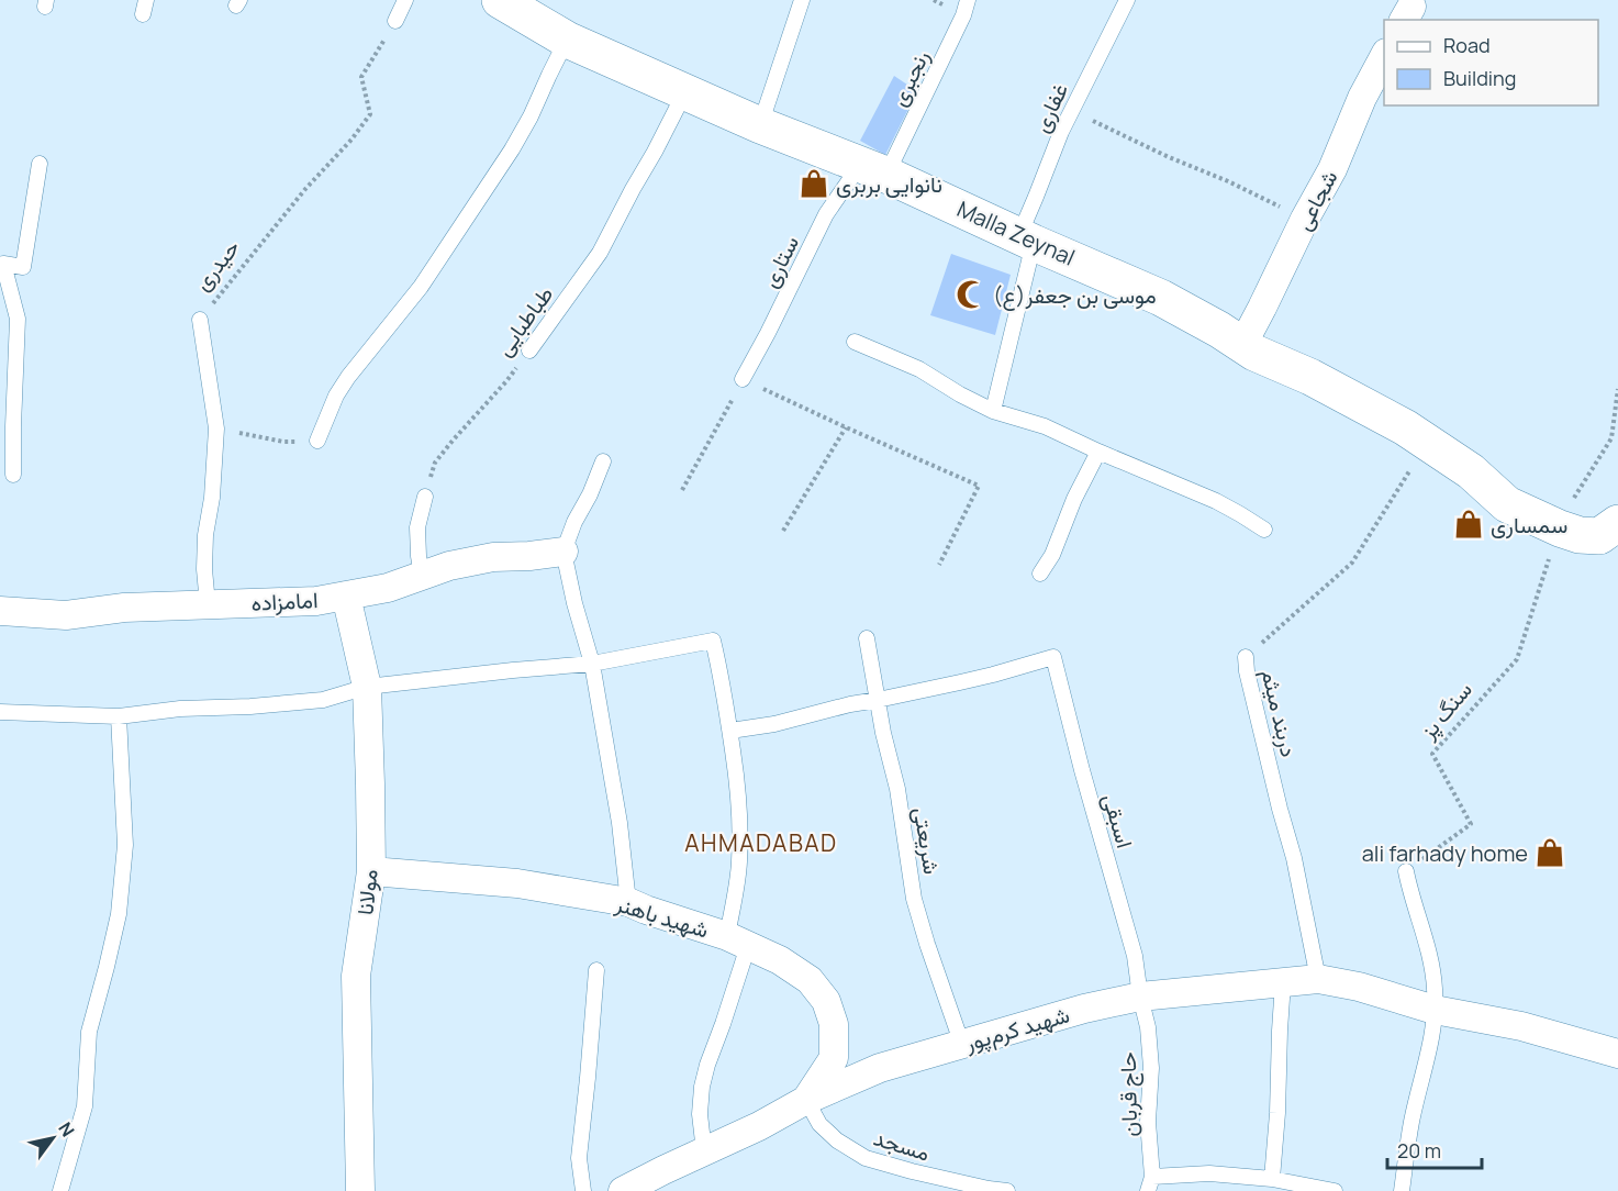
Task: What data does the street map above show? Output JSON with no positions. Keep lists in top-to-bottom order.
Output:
{
  "streets": {
    "main road": ["Malla Zeynal"],
    "street": [
      "شجاعی",
      "امامزاده",
      "مولانا",
      "شهید باهنر",
      "شهید کرم‌پور"
    ],
    "lane": [
      "رنجبری",
      "غفاری",
      "ستاری",
      "حیدری",
      "طباطبایی",
      "دربند میثم",
      "اسبقی",
      "شریعتی",
      "حاج قربان",
      "مسجد"
    ],
    "path": ["سنگ پز"]
  },
  "crossings": [
    ["رنجبری", "Malla Zeynal"],
    ["رنجبری", "ستاری"],
    ["غفاری", "Malla Zeynal"],
    ["شجاعی", "Malla Zeynal"],
    ["Malla Zeynal", "ستاری"],
    ["Malla Zeynal", "طباطبایی"],
    ["Malla Zeynal", "سنگ پز"],
    ["Malla Zeynal", "دربند میثم"],
    ["حیدری", "امامزاده"],
    ["امامزاده", "مولانا"],
    ["دربند میثم", "شهید کرم‌پور"],
    ["اسبقی", "شریعتی"],
    ["اسبقی", "شهید کرم‌پور"],
    ["اسبقی", "حاج قربان"],
    ["شریعتی", "شهید کرم‌پور"],
    ["مولانا", "شهید باهنر"],
    ["شهید باهنر", "شهید کرم‌پور"],
    ["شهید باهنر", "مسجد"],
    ["شهید کرم‌پور", "حاج قربان"],
    ["شهید کرم‌پور", "مسجد"]
  ],
  "districts": ["AHMADABAD"],
  "places": {
    "shop": ["نانوایی بربری", "سمساری", "ali farhady home"],
    "mosque": ["موسی بن جعفر(ع)"]
  },
  "legend": ["Road", "Building"],
  "scale_bar": "20 m",
  "north": "top right"
}
